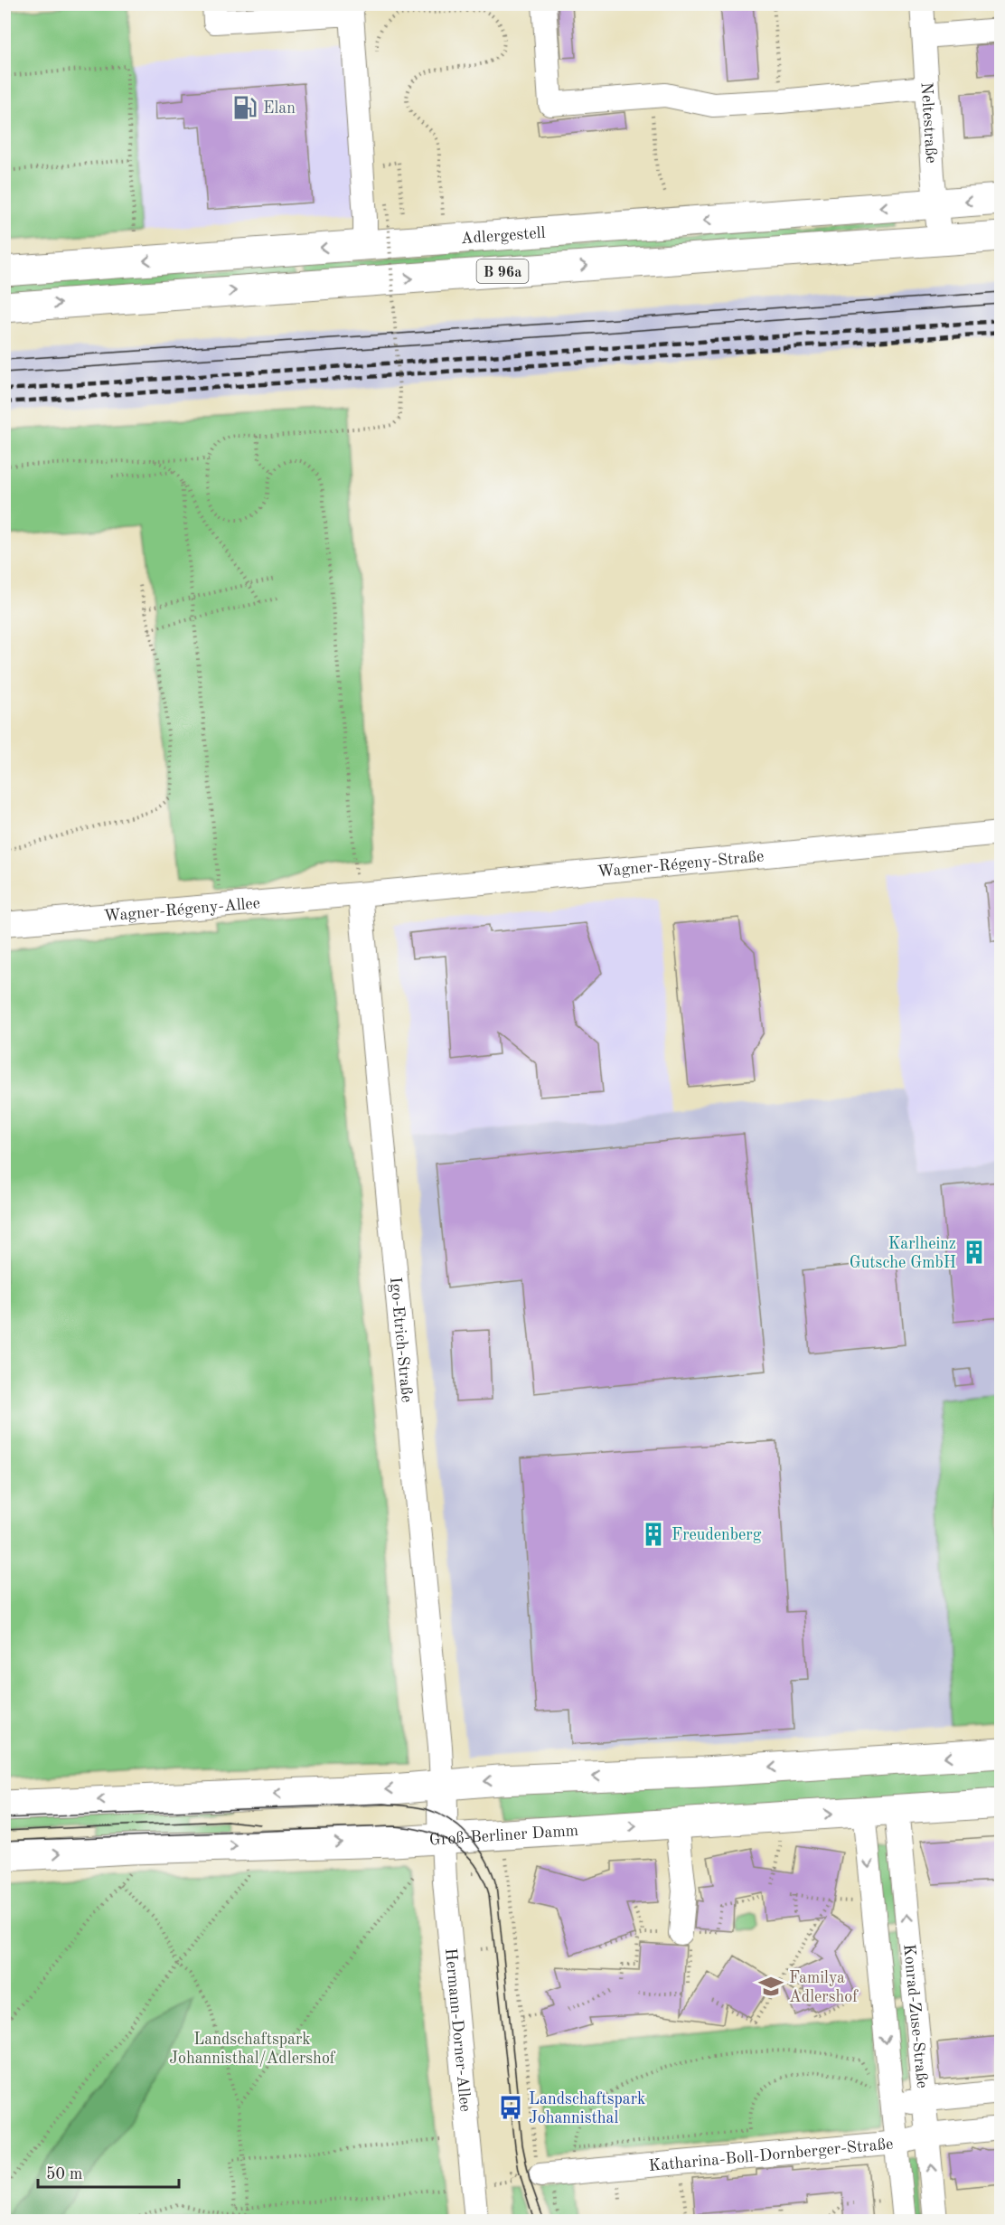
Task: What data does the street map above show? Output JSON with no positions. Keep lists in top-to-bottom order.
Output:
{
  "streets": {
    "main road": ["Adlergestell", "B 96a", "Groß-Berliner Damm"],
    "street": [
      "Neltestraße",
      "Wagner-Régeny-Straße",
      "Wagner-Régeny-Allee",
      "Igo-Etrich-Straße",
      "Konrad-Zuse-Straße",
      "Hermann-Dorner-Allee",
      "Katharina-Boll-Dornberger-Straße"
    ]
  },
  "crossings": [
    ["Neltestraße", "Adlergestell"],
    ["Neltestraße", "B 96a"],
    ["Wagner-Régeny-Straße", "Wagner-Régeny-Allee"],
    ["Wagner-Régeny-Straße", "Igo-Etrich-Straße"],
    ["Wagner-Régeny-Allee", "Igo-Etrich-Straße"],
    ["Groß-Berliner Damm", "Konrad-Zuse-Straße"],
    ["Groß-Berliner Damm", "Hermann-Dorner-Allee"],
    ["Konrad-Zuse-Straße", "Katharina-Boll-Dornberger-Straße"]
  ],
  "parks": ["Landschaftspark Johannisthal/Adlershof"],
  "places": {
    "fuel station": ["Elan"],
    "building": ["Karlheinz Gutsche GmbH", "Freudenberg"],
    "school or university": ["Familya Adlershof"],
    "bus stop": ["Landschaftspark Johannisthal"]
  },
  "scale_bar": "50 m"
}
